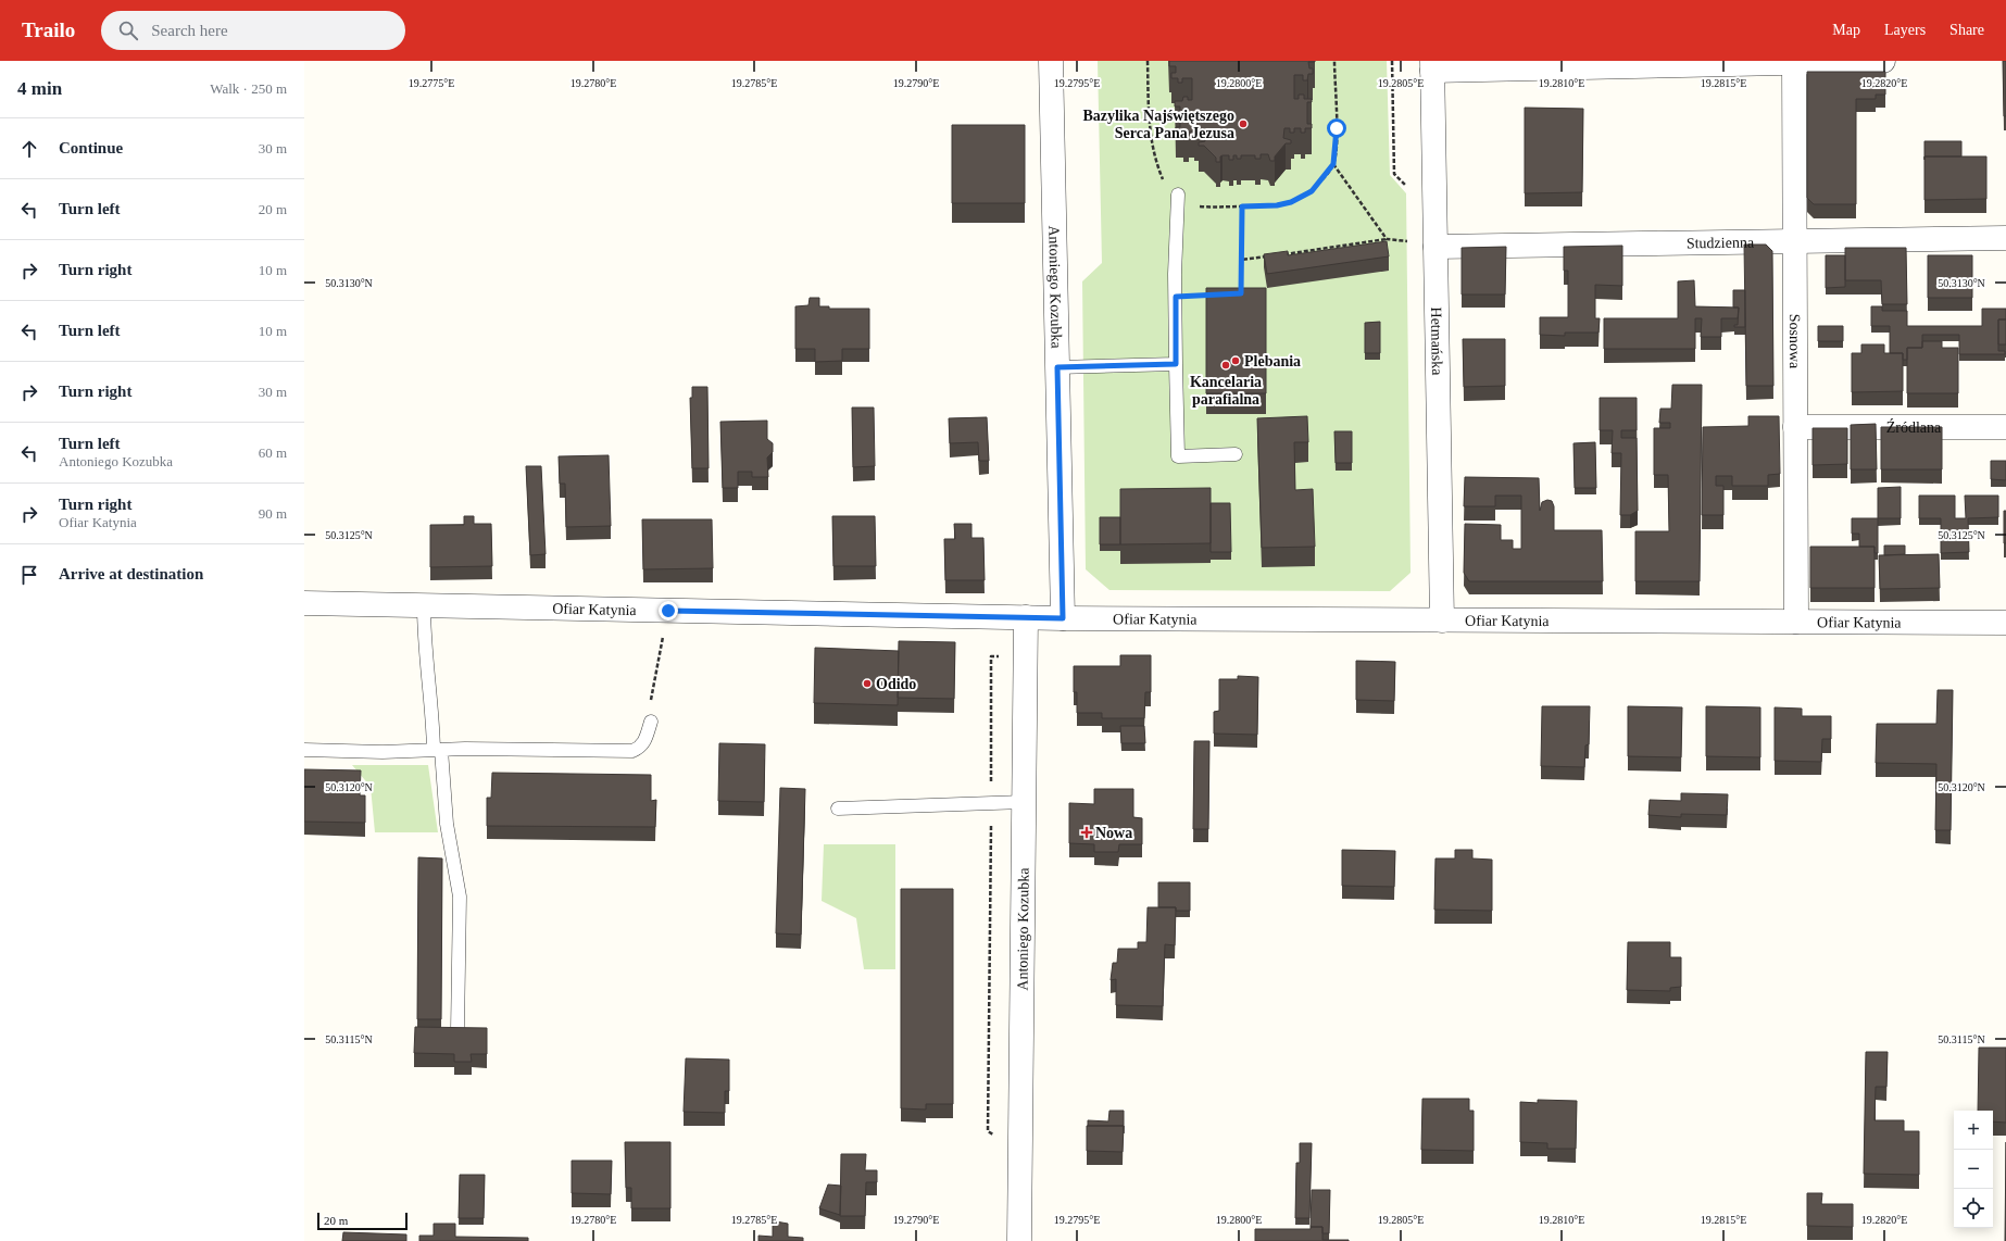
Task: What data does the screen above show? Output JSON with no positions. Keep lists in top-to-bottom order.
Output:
{
  "streets": {
    "street": [
      "Studzienna",
      "Antoniego Kozubka",
      "Hetmańska",
      "Sosnowa",
      "Źródlana",
      "Ofiar Katynia"
    ]
  },
  "crossings": [
    ["Studzienna", "Hetmańska"],
    ["Studzienna", "Sosnowa"],
    ["Antoniego Kozubka", "Ofiar Katynia"],
    ["Hetmańska", "Ofiar Katynia"],
    ["Sosnowa", "Źródlana"],
    ["Sosnowa", "Ofiar Katynia"]
  ],
  "places": {
    "other": [
      "Bazylika Najświętszego Serca Pana Jezusa",
      "Plebania",
      "Kancelaria parafialna",
      "Odido"
    ],
    "health": ["Nowa"]
  },
  "scale_bar": "20 m",
  "page": {
    "header": "Trailo",
    "search": "Search here",
    "nav": ["Map", "Layers", "Share"],
    "heading": ["4 min", "Walk · 250 m"],
    "list": [
      ["Continue", "30 m"],
      ["Turn left", "20 m"],
      ["Turn right", "10 m"],
      ["Turn left", "10 m"],
      ["Turn right", "30 m"],
      ["Turn left", "Antoniego Kozubka", "60 m"],
      ["Turn right", "Ofiar Katynia", "90 m"],
      "Arrive at destination"
    ],
    "map_buttons": ["+", "−"],
    "scale": "20 m"
  },
  "coordinates": [
    "19.2775°E",
    "19.2780°E",
    "19.2785°E",
    "19.2790°E",
    "19.2795°E",
    "19.2800°E",
    "19.2805°E",
    "19.2810°E",
    "19.2815°E",
    "19.2820°E",
    "50.3130°N",
    "50.3125°N",
    "50.3120°N",
    "50.3115°N"
  ]
}
